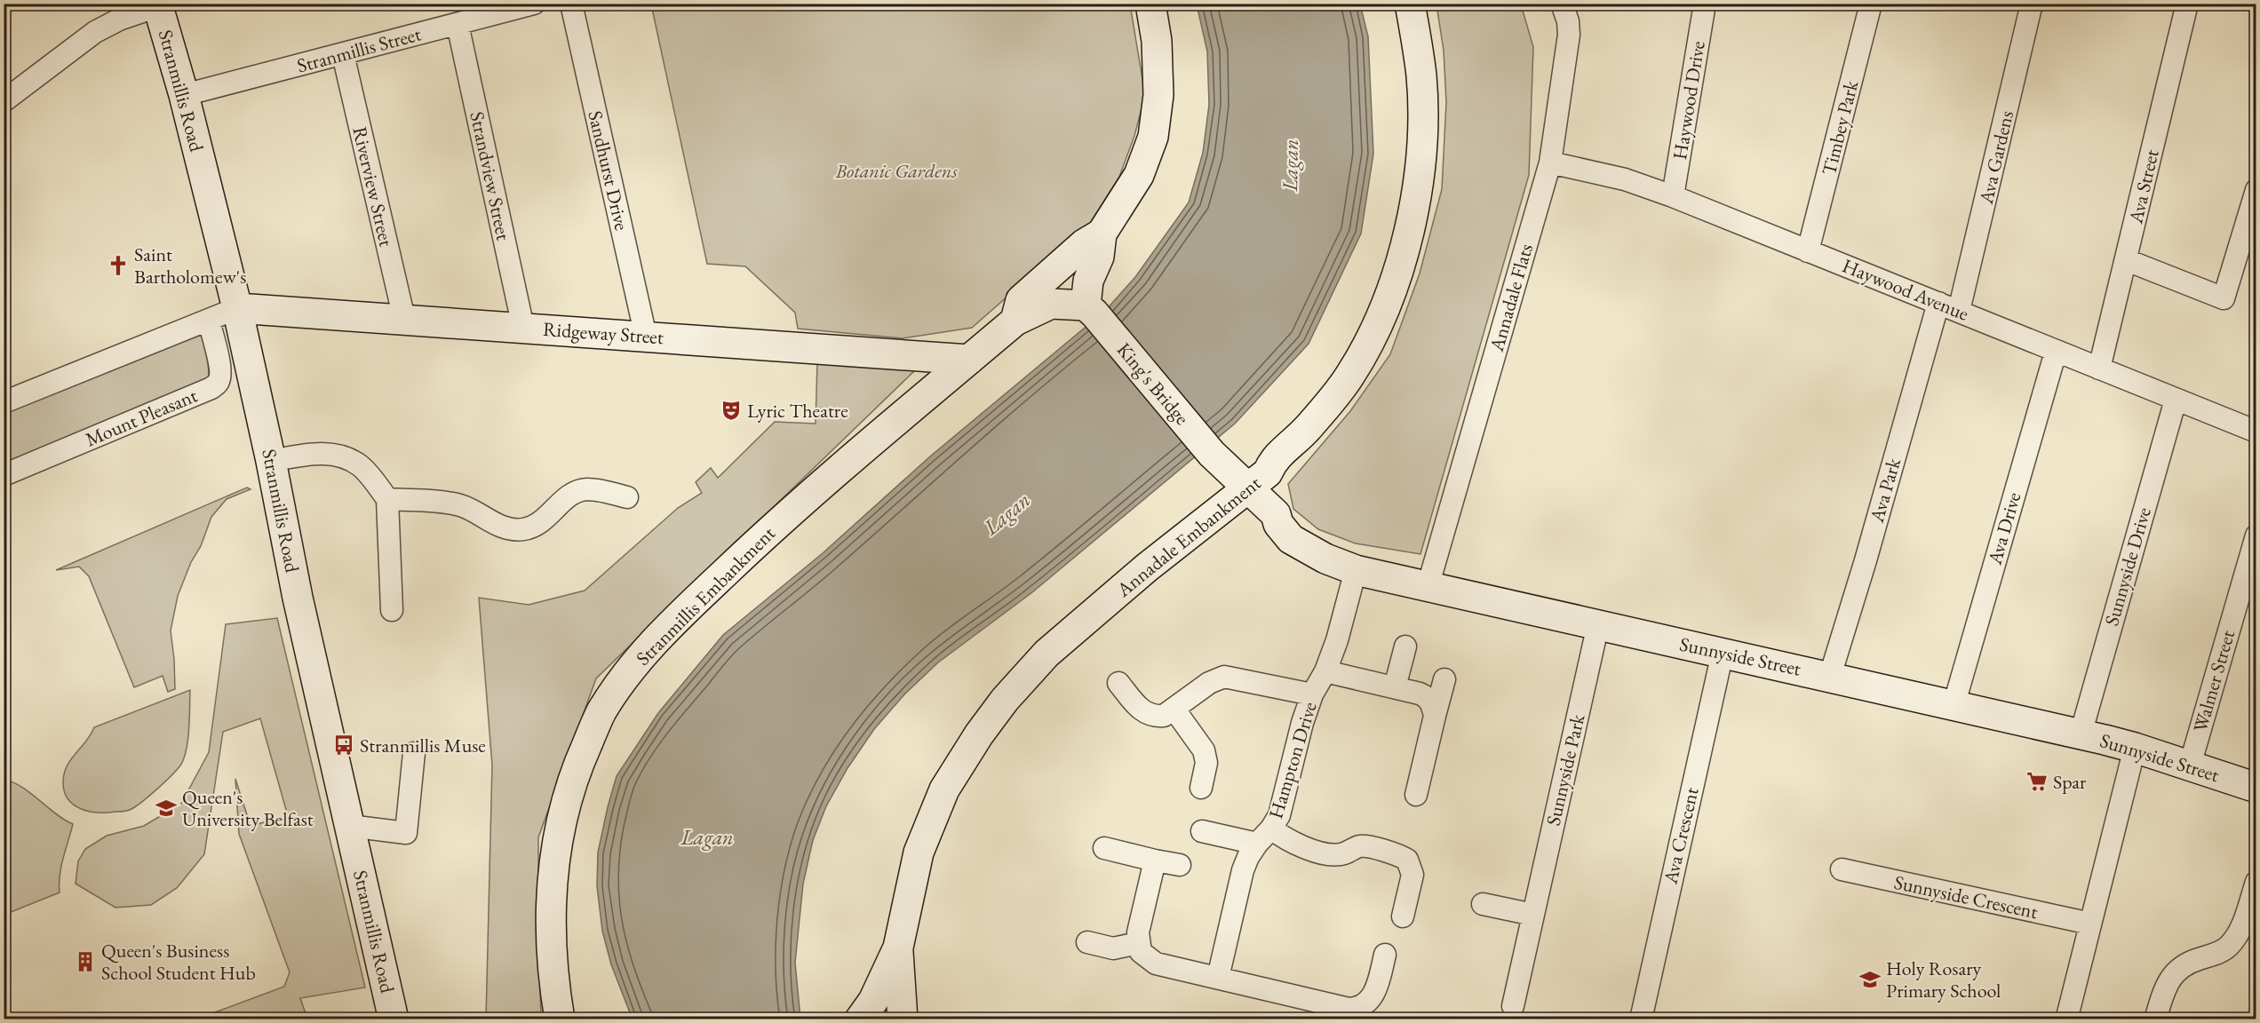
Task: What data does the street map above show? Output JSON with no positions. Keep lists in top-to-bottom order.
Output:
{
  "streets": {
    "street": [
      "Stranmillis Street",
      "Stranmillis Road",
      "Haywood Drive",
      "Timbey Park",
      "Ava Gardens",
      "Sandhurst Drive",
      "Strandview Street",
      "Riverview Street",
      "Ava Street",
      "Haywood Avenue",
      "Annadale Flats",
      "Ridgeway Street",
      "King's Bridge",
      "Mount Pleasant",
      "Ava Park",
      "Ava Drive",
      "Annadale Embankment",
      "Sunnyside Drive",
      "Stranmillis Embankment",
      "Sunnyside Street",
      "Walmer Street",
      "Hampton Drive",
      "Sunnyside Park",
      "Ava Crescent",
      "Sunnyside Crescent"
    ]
  },
  "crossings": [
    ["Stranmillis Street", "Stranmillis Road"],
    ["Stranmillis Street", "Strandview Street"],
    ["Stranmillis Street", "Riverview Street"],
    ["Stranmillis Road", "Ridgeway Street"],
    ["Haywood Drive", "Haywood Avenue"],
    ["Timbey Park", "Haywood Avenue"],
    ["Ava Gardens", "Haywood Avenue"],
    ["Sandhurst Drive", "Ridgeway Street"],
    ["Strandview Street", "Ridgeway Street"],
    ["Riverview Street", "Ridgeway Street"],
    ["Ava Street", "Haywood Avenue"],
    ["Haywood Avenue", "Annadale Flats"],
    ["Haywood Avenue", "Ava Park"],
    ["Haywood Avenue", "Ava Drive"],
    ["Haywood Avenue", "Sunnyside Drive"],
    ["Annadale Flats", "Sunnyside Street"],
    ["Ridgeway Street", "Stranmillis Embankment"],
    ["King's Bridge", "Annadale Embankment"],
    ["King's Bridge", "Stranmillis Embankment"],
    ["King's Bridge", "Sunnyside Street"],
    ["Ava Park", "Sunnyside Street"],
    ["Ava Drive", "Sunnyside Street"],
    ["Annadale Embankment", "Sunnyside Street"],
    ["Sunnyside Drive", "Sunnyside Street"],
    ["Sunnyside Street", "Walmer Street"],
    ["Sunnyside Street", "Hampton Drive"],
    ["Sunnyside Street", "Sunnyside Park"],
    ["Sunnyside Street", "Ava Crescent"]
  ],
  "water": ["Lagan"],
  "parks": ["Botanic Gardens"],
  "places": {
    "church": ["Saint Bartholomew's"],
    "theatre": ["Lyric Theatre"],
    "bus stop": ["Stranmillis Muse"],
    "supermarket": ["Spar"],
    "school or university": ["Queen's University Belfast", "Holy Rosary Primary School"],
    "building": ["Queen's Business School Student Hub"]
  }
}
